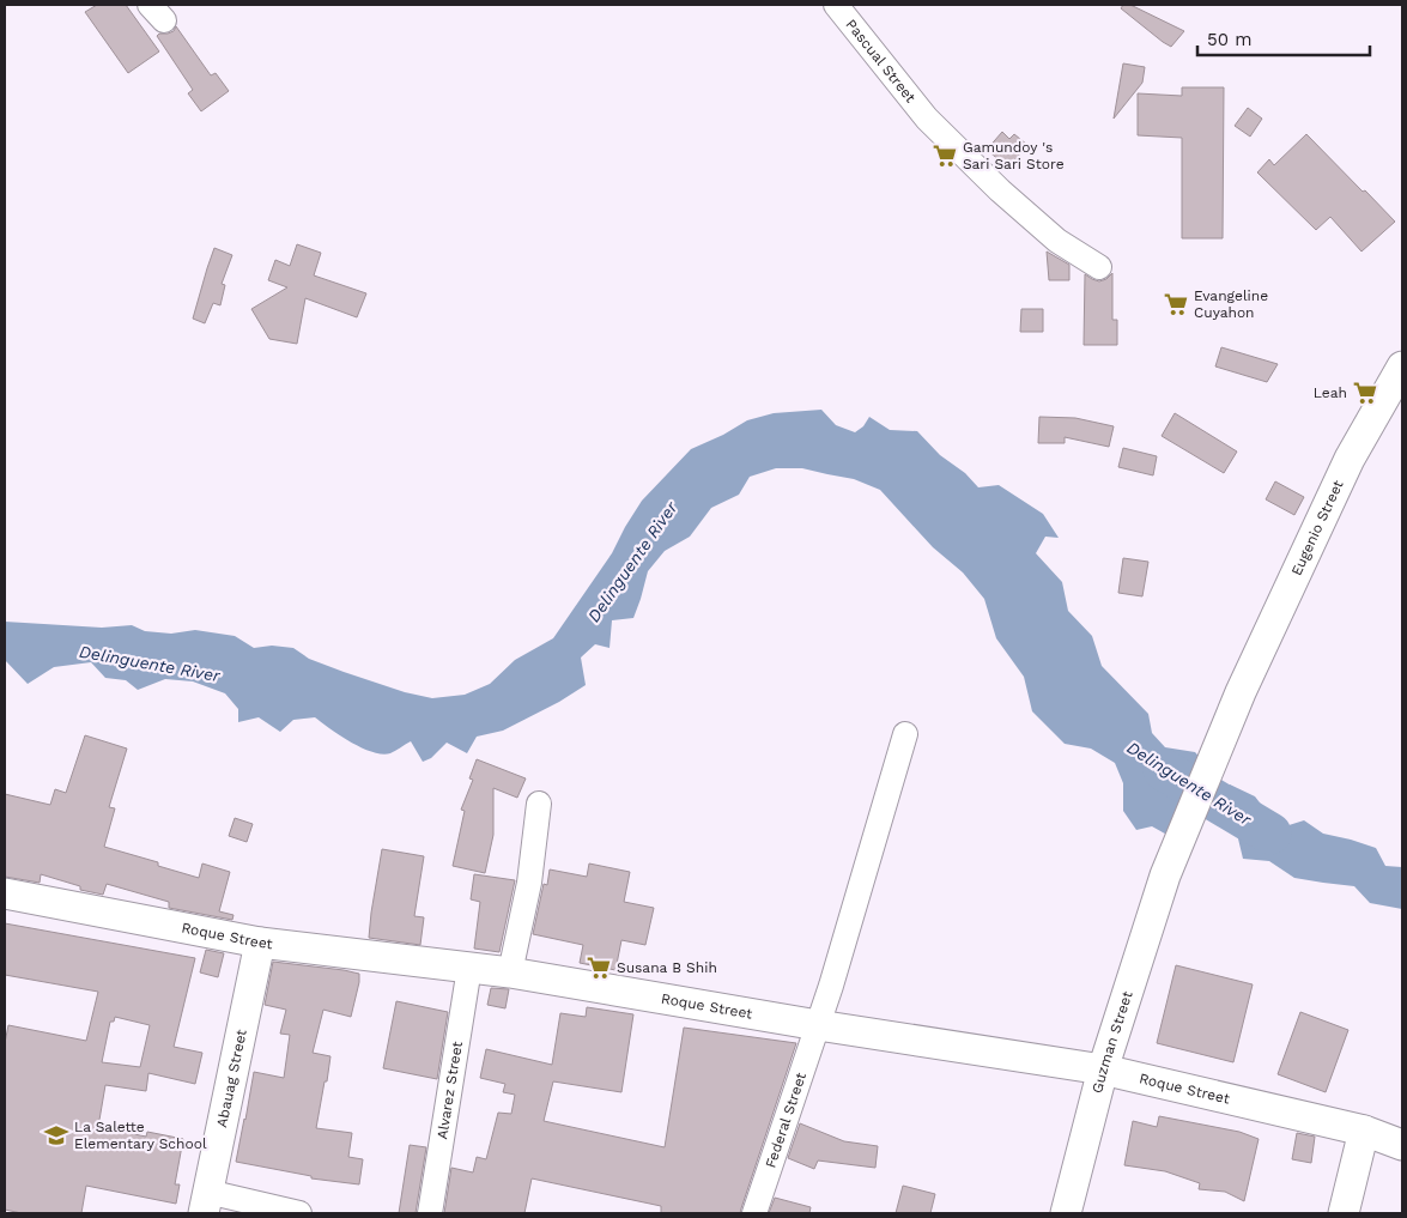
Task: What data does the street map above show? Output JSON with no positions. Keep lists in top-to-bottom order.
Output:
{
  "streets": {
    "street": [
      "Pascual Street",
      "Eugenio Street",
      "Roque Street",
      "Guzman Street",
      "Abauag Street",
      "Alvarez Street",
      "Federal Street"
    ]
  },
  "crossings": [
    ["Eugenio Street", "Guzman Street"],
    ["Roque Street", "Guzman Street"],
    ["Roque Street", "Abauag Street"],
    ["Roque Street", "Alvarez Street"],
    ["Roque Street", "Federal Street"]
  ],
  "water": ["Delinguente River"],
  "places": {
    "supermarket": [
      "Gamundoy 's Sari Sari Store",
      "Evangeline Cuyahon",
      "Leah",
      "Susana B Shih"
    ],
    "school or university": ["La Salette Elementary School"]
  },
  "scale_bar": "50 m"
}
